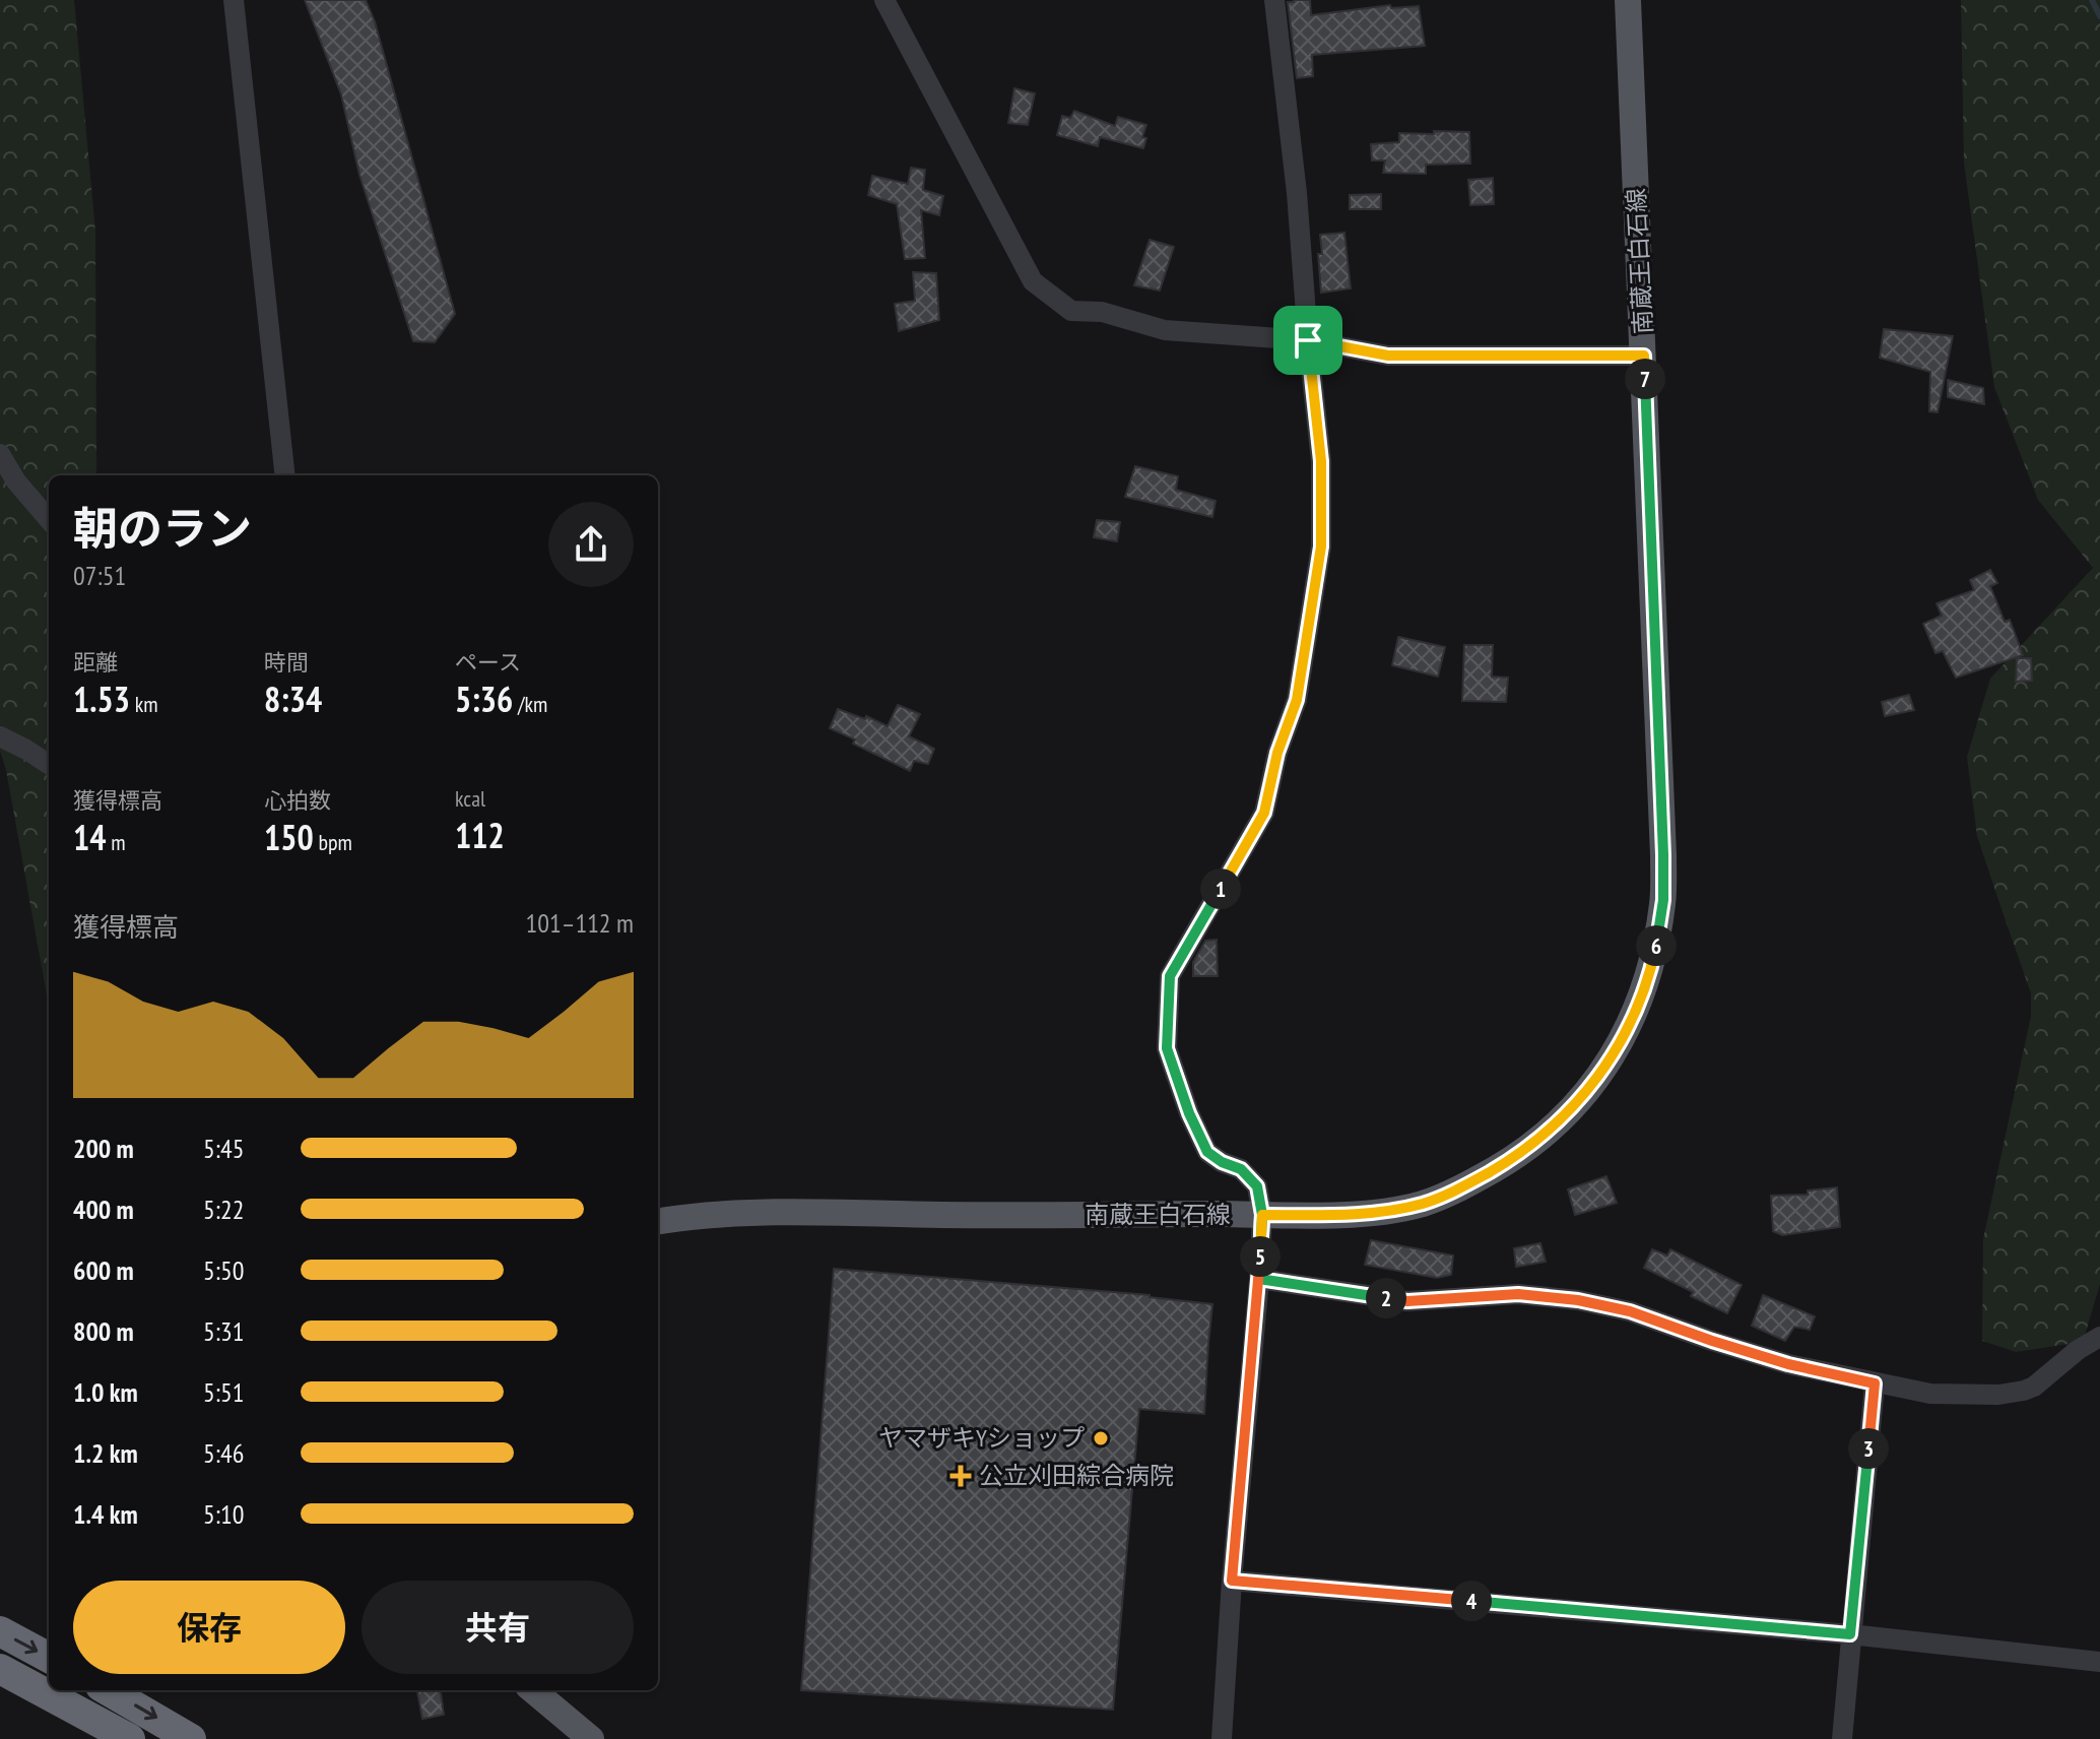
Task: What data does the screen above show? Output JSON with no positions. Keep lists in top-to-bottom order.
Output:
{
  "streets": {
    "main road": ["南蔵王白石線"]
  },
  "places": {
    "other": ["ヤマザキYショップ"],
    "health": ["公立刈田綜合病院"]
  },
  "page": {
    "pins": [
      "7",
      "1",
      "6",
      "5",
      "2",
      "3",
      "4"
    ],
    "heading": ["朝のラン", "07:51"],
    "stats": [
      ["距離", "1.53 km"],
      ["時間", "8:34"],
      ["ペース", "5:36 /km"],
      ["獲得標高", "14 m"],
      ["心拍数", "150 bpm"],
      ["kcal", "112"]
    ],
    "chart": ["獲得標高", "101–112 m"],
    "list": [
      {
        "name": "200 m",
        "note": "5:45"
      },
      {
        "name": "400 m",
        "note": "5:22"
      },
      {
        "name": "600 m",
        "note": "5:50"
      },
      {
        "name": "800 m",
        "note": "5:31"
      },
      {
        "name": "1.0 km",
        "note": "5:51"
      },
      {
        "name": "1.2 km",
        "note": "5:46"
      },
      {
        "name": "1.4 km",
        "note": "5:10"
      }
    ],
    "buttons": ["保存", "共有"]
  }
}
